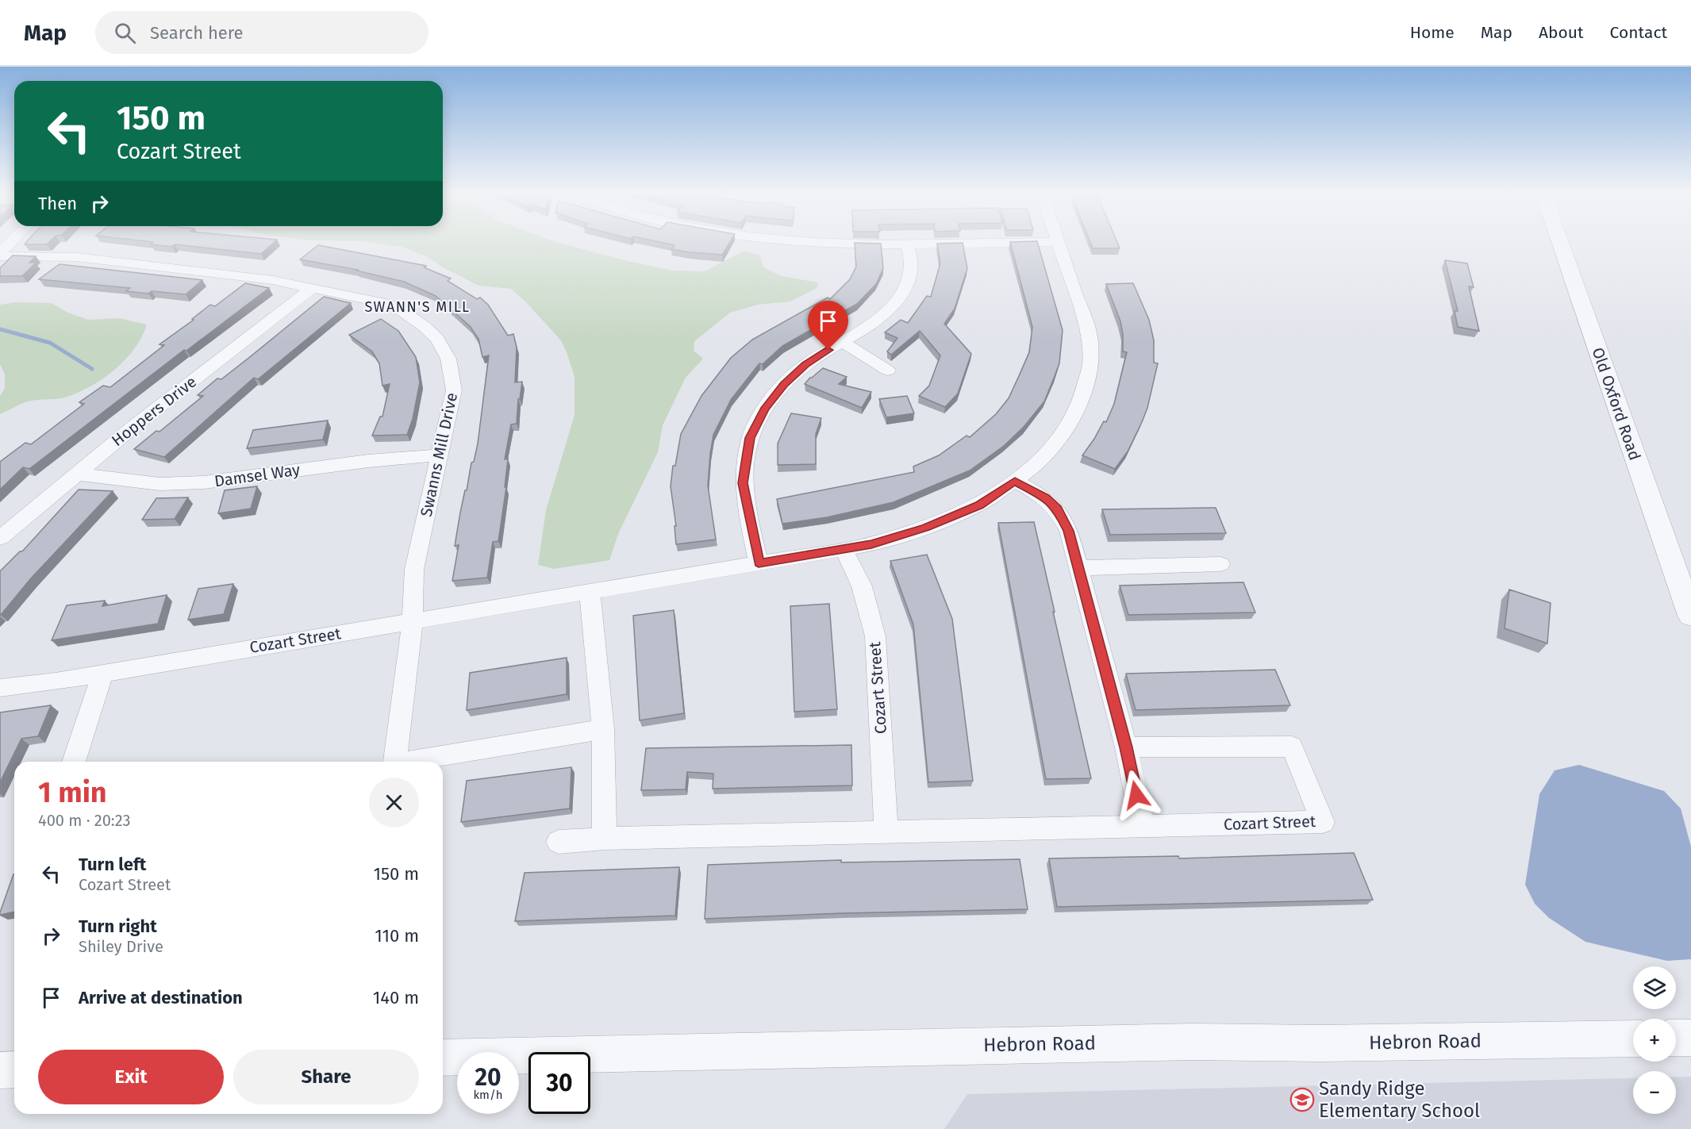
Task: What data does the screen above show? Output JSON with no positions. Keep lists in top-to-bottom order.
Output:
{
  "streets": {
    "street": [
      "Old Oxford Road",
      "Hoppers Drive",
      "Swanns Mill Drive",
      "Damsel Way",
      "Cozart Street",
      "Hebron Road"
    ]
  },
  "crossings": [
    ["Hoppers Drive", "Swanns Mill Drive"],
    ["Hoppers Drive", "Damsel Way"],
    ["Swanns Mill Drive", "Damsel Way"],
    ["Swanns Mill Drive", "Cozart Street"]
  ],
  "districts": ["SWANN'S MILL"],
  "places": {
    "school or university": ["Sandy Ridge Elementary School"]
  },
  "page": {
    "header": "Map",
    "search": "Search here",
    "nav": [
      "Home",
      "Map",
      "About",
      "Contact"
    ],
    "turn": ["150 m", "Cozart Street"],
    "then": "Then",
    "heading": ["1 min", "400 m · 20:23"],
    "list": [
      {
        "name": "Turn left",
        "note": "Cozart Street",
        "value": "150 m"
      },
      {
        "name": "Turn right",
        "note": "Shiley Drive",
        "value": "110 m"
      },
      {
        "name": "Arrive at destination",
        "value": "140 m"
      }
    ],
    "map_buttons": ["+", "−"],
    "buttons": ["Exit", "Share"],
    "speed": "20 km/h",
    "limit": "30"
  }
}
